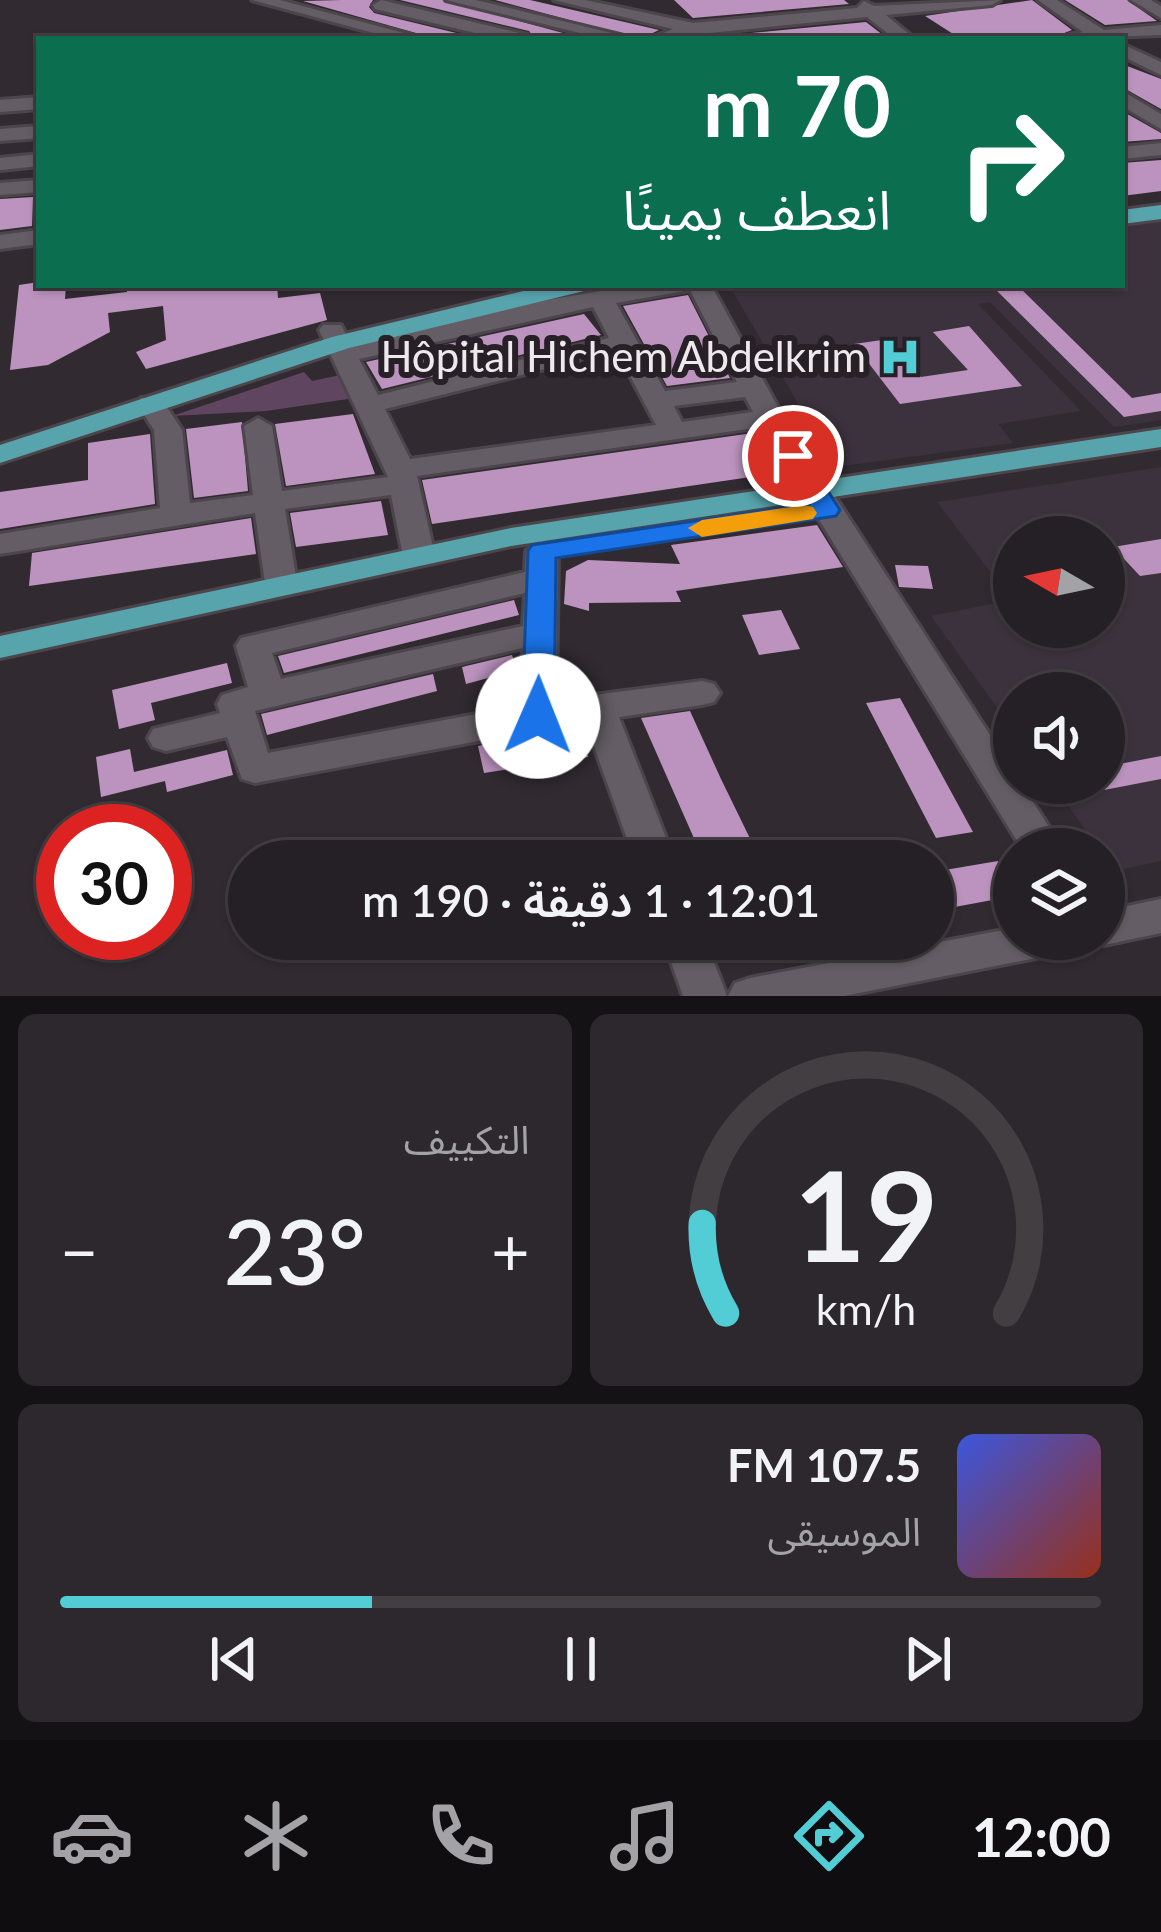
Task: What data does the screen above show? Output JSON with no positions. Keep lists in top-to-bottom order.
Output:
{
  "places": {
    "hospital": ["Hôpital Hichem Abdelkrim"]
  },
  "north": "left",
  "page": {
    "turn": ["70 m", "انعطف يمينًا"],
    "limit": "30",
    "trip": "12:01 · 1 دقيقة · 190 m",
    "tile": "التكييف",
    "heat": ["−", "23°", "+"],
    "song": ["107.5 FM", "الموسيقى"],
    "tabs": "12:00",
    "gauge": ["19", "km/h"]
  }
}
